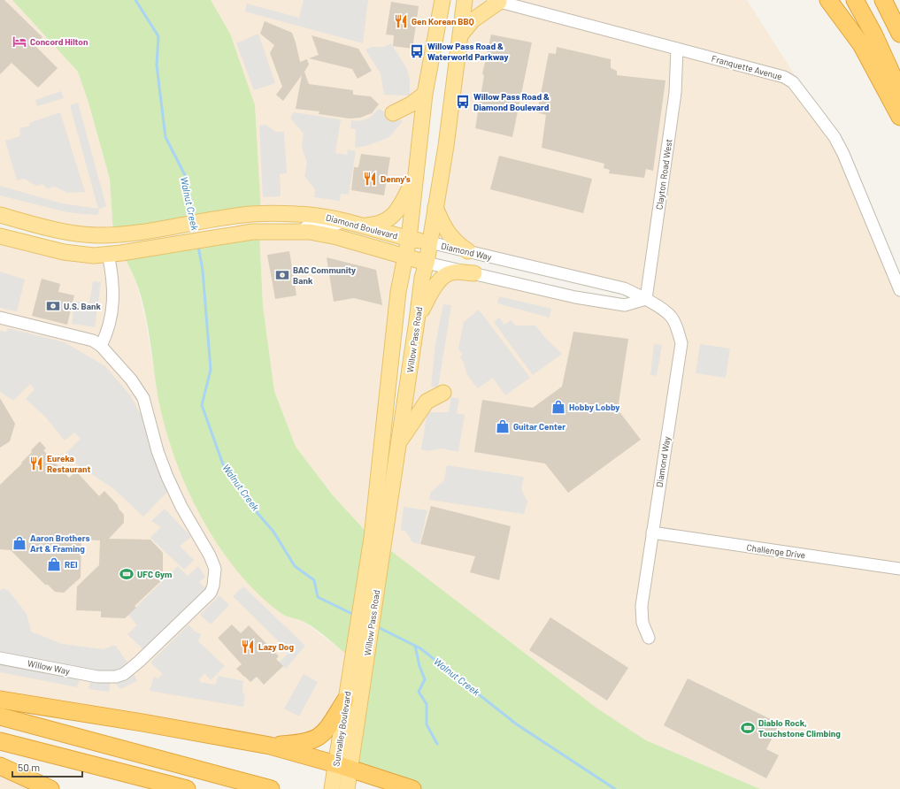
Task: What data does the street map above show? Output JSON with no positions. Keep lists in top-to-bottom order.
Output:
{
  "streets": {
    "main road": ["Diamond Boulevard", "Willow Pass Road", "Sunvalley Boulevard"],
    "street": [
      "Franquette Avenue",
      "Clayton Road West",
      "Diamond Way",
      "Challenge Drive",
      "Willow Way"
    ]
  },
  "crossings": [
    ["Franquette Avenue", "Clayton Road West"],
    ["Clayton Road West", "Diamond Way"],
    ["Diamond Boulevard", "Diamond Way"],
    ["Diamond Boulevard", "Willow Pass Road"],
    ["Diamond Way", "Willow Pass Road"],
    ["Diamond Way", "Challenge Drive"],
    ["Willow Pass Road", "Sunvalley Boulevard"]
  ],
  "water": ["Walnut Creek"],
  "places": {
    "restaurant": [
      "Gen Korean BBQ",
      "Denny's",
      "Eureka Restaurant",
      "Lazy Dog"
    ],
    "hotel": ["Concord Hilton"],
    "bus stop": ["Willow Pass Road & Waterworld Parkway", "Willow Pass Road & Diamond Boulevard"],
    "bank": ["BAC Community Bank", "U.S. Bank"],
    "shop": [
      "Hobby Lobby",
      "Guitar Center",
      "Aaron Brothers Art & Framing",
      "REI"
    ],
    "sports": ["UFC Gym", "Diablo Rock, Touchstone Climbing"]
  },
  "scale_bar": "50 m"
}
